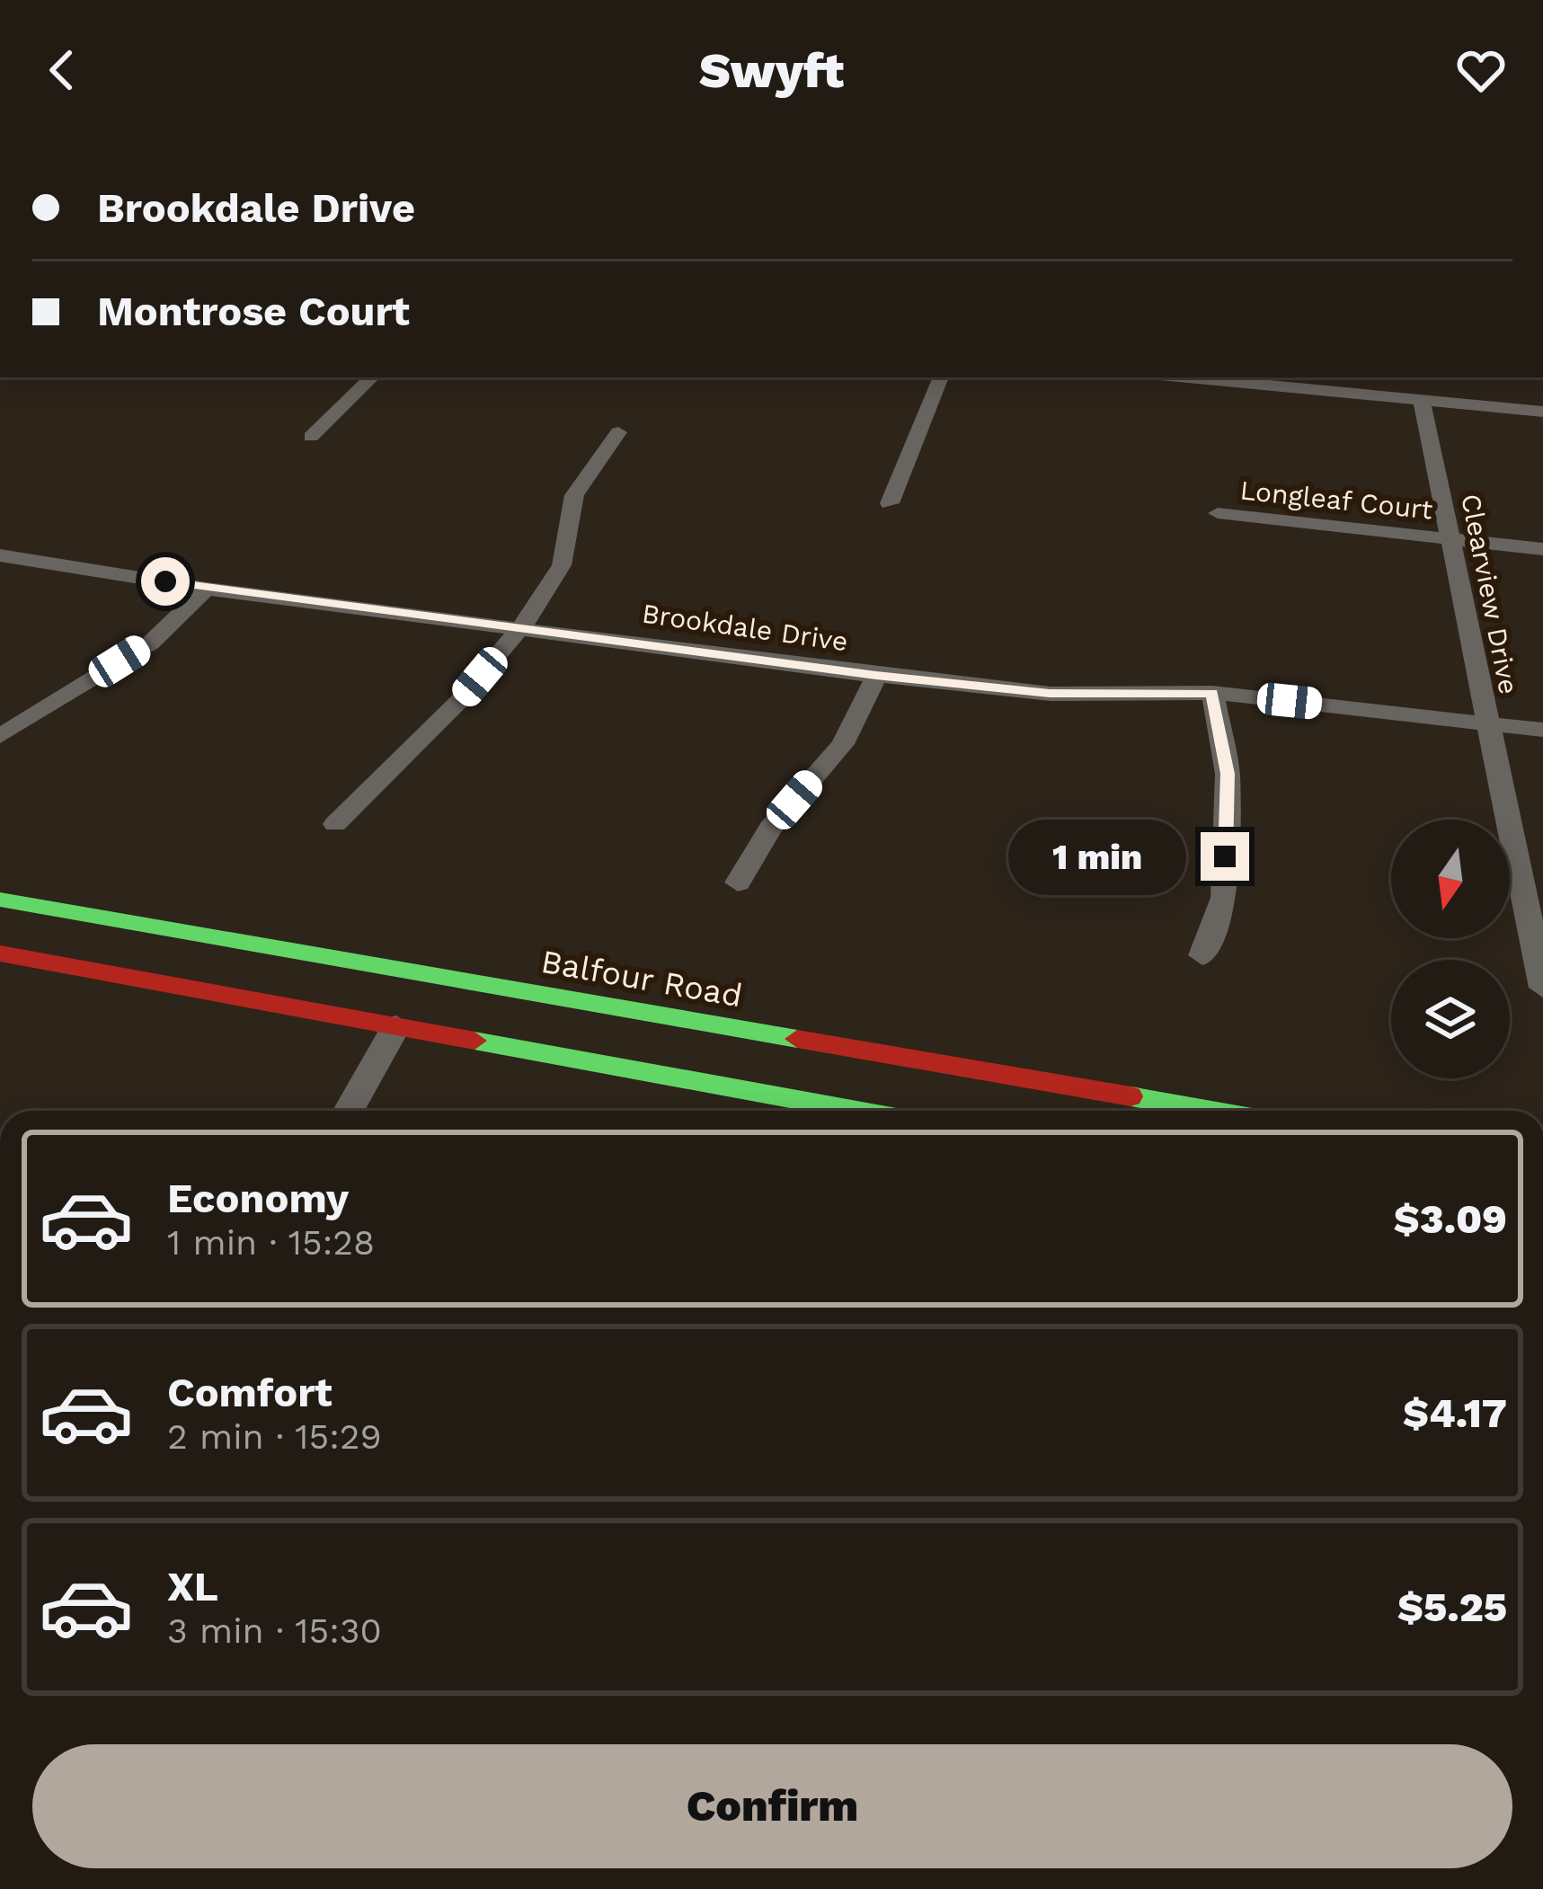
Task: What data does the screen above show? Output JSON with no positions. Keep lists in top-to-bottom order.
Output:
{
  "streets": {
    "main road": ["Balfour Road"],
    "street": ["Longleaf Court", "Clearview Drive", "Brookdale Drive"]
  },
  "crossings": [
    ["Longleaf Court", "Clearview Drive"],
    ["Clearview Drive", "Brookdale Drive"]
  ],
  "north": "bottom",
  "page": {
    "header": "Swyft",
    "banner": ["Brookdale Drive", "Montrose Court"],
    "bubble": "1 min",
    "list": [
      {
        "name": "Economy",
        "note": "1 min · 15:28",
        "value": "$3.09"
      },
      {
        "name": "Comfort",
        "note": "2 min · 15:29",
        "value": "$4.17"
      },
      {
        "name": "XL",
        "note": "3 min · 15:30",
        "value": "$5.25"
      }
    ],
    "buttons": "Confirm"
  }
}
